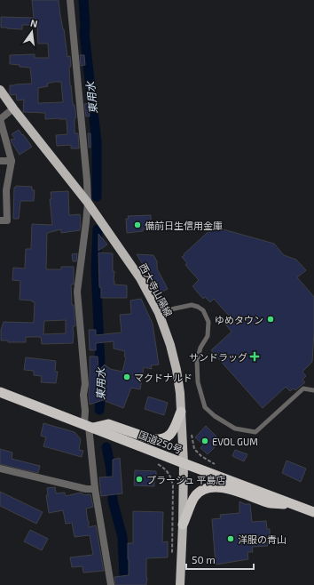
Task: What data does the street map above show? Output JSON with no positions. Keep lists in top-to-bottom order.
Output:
{
  "streets": {
    "highway": ["国道250号"],
    "main road": ["西大寺山陽線"]
  },
  "crossings": [
    ["西大寺山陽線", "国道250号"]
  ],
  "water": ["東用水"],
  "places": {
    "other": [
      "備前日生信用金庫",
      "ゆめタウン",
      "マクドナルド",
      "EVOL GUM",
      "プラージュ 平島店",
      "洋服の青山"
    ],
    "health": ["サンドラッグ"]
  },
  "scale_bar": "50 m",
  "north": "top"
}
